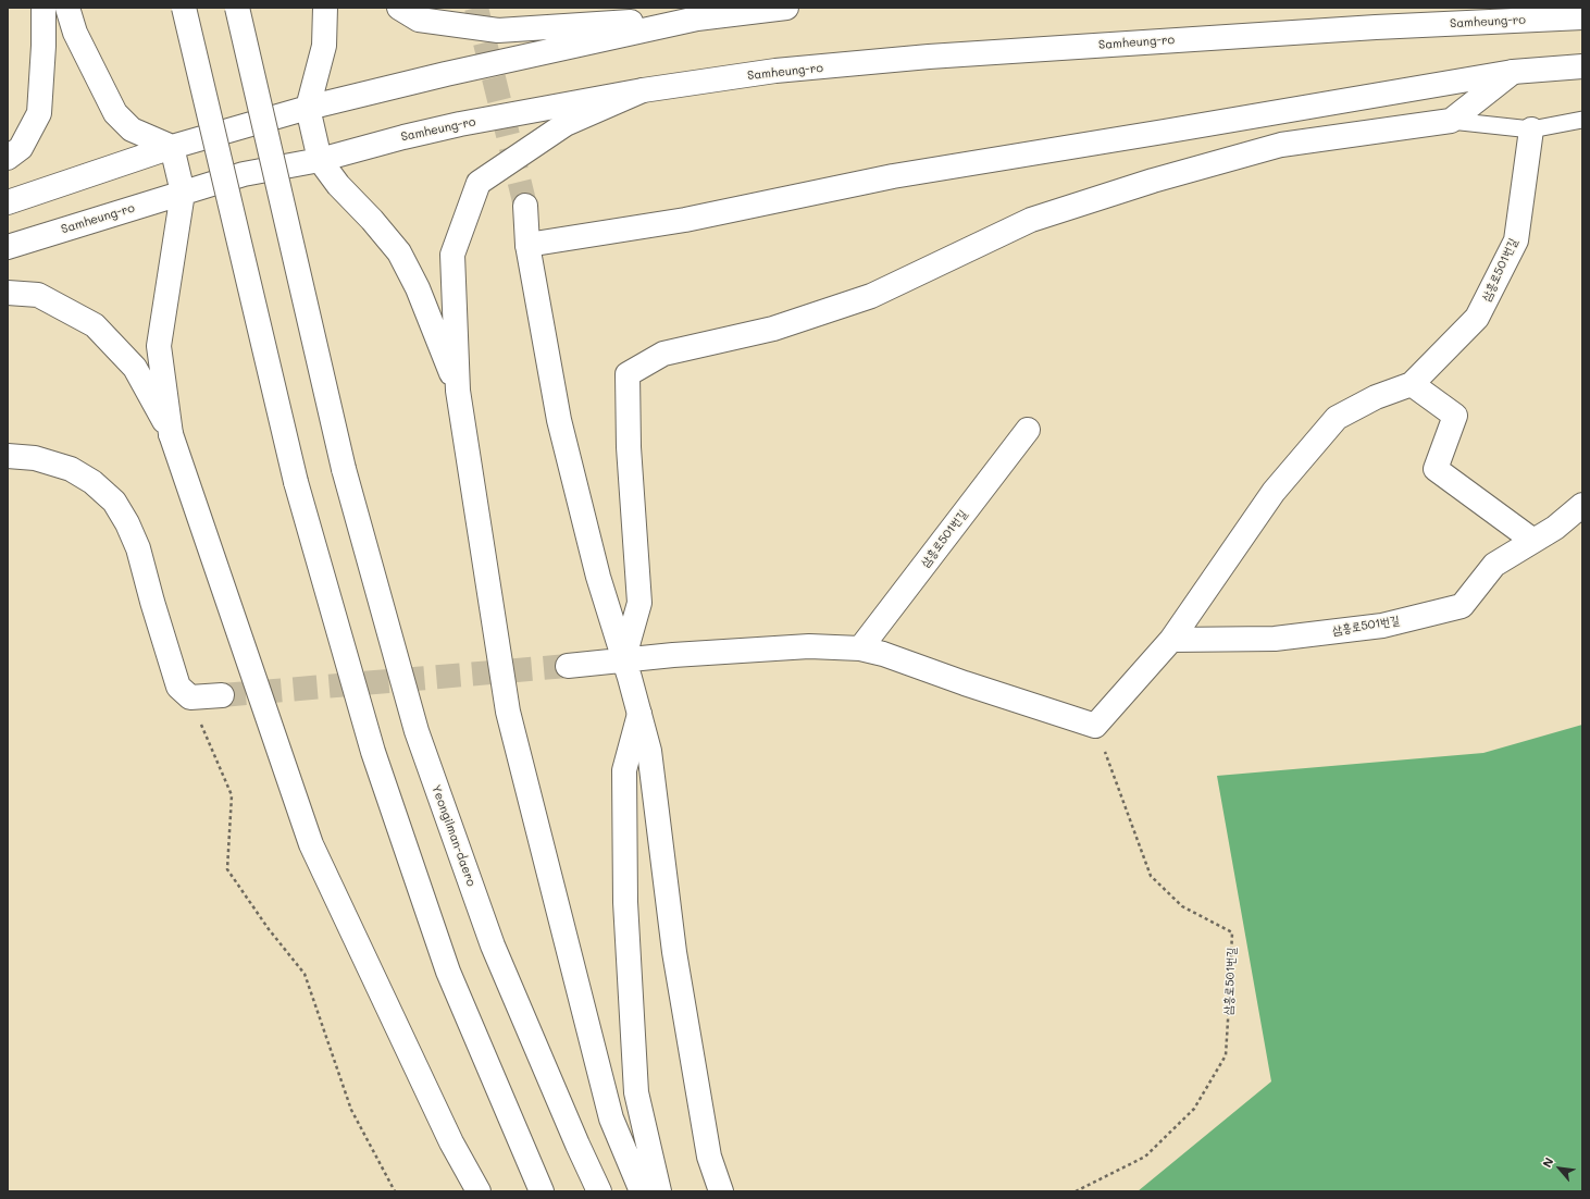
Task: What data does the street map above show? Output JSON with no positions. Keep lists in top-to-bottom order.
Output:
{
  "streets": {
    "main road": ["Samheung-ro", "삼흥로501번길", "Yeongilman-daero"]
  },
  "north": "top left"
}
